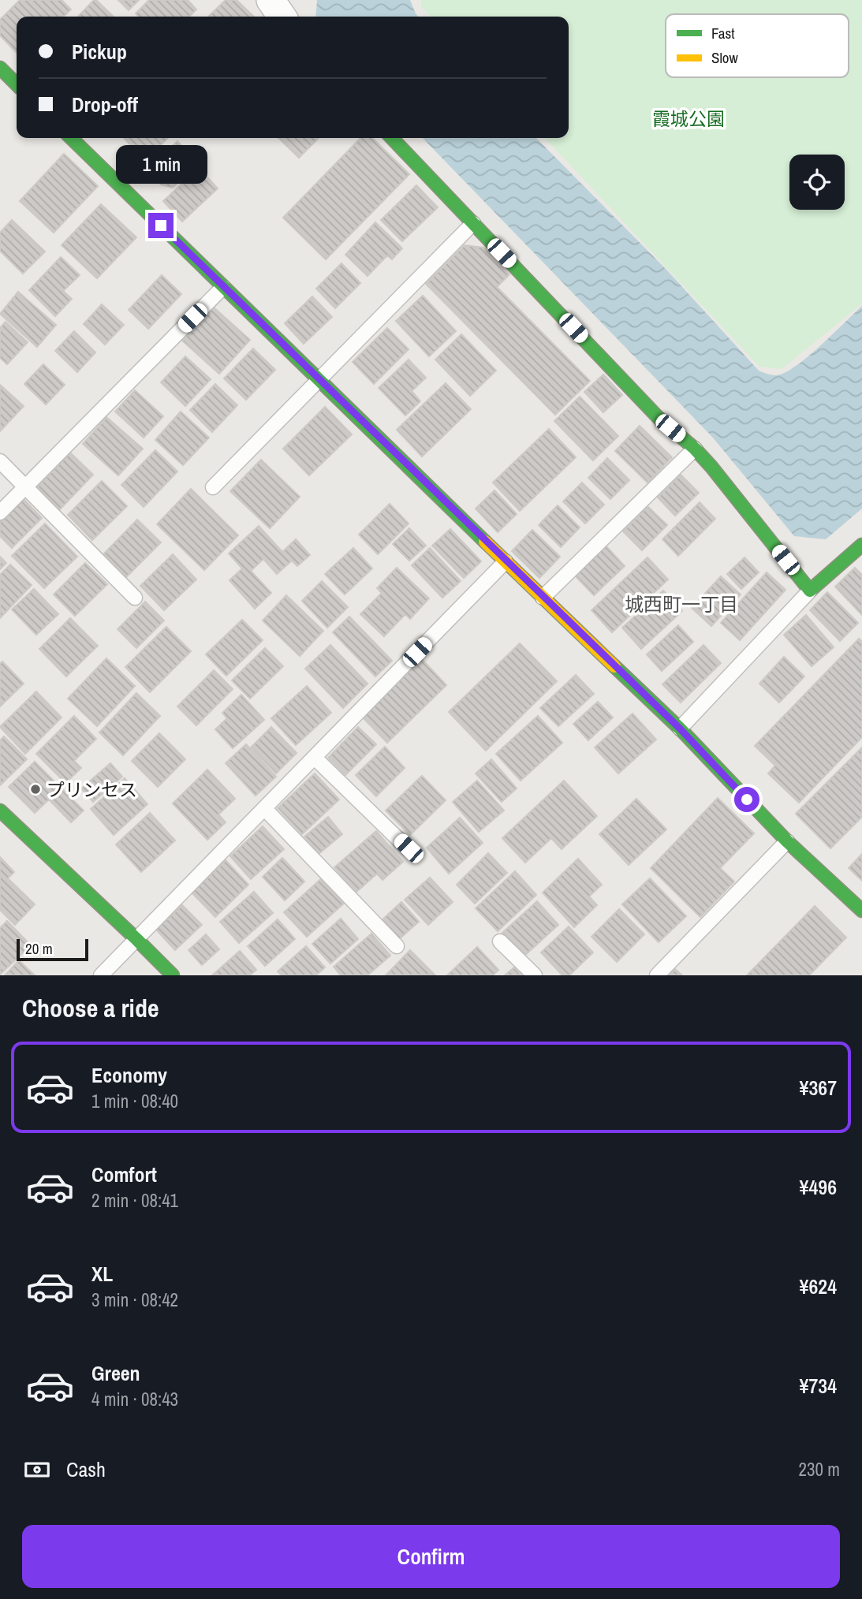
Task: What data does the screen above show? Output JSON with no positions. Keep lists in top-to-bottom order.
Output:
{
  "districts": ["城西町一丁目"],
  "parks": ["霞城公園"],
  "places": ["プリンセス"],
  "legend": ["Fast", "Slow"],
  "scale_bar": "20 m",
  "page": {
    "banner": ["Pickup", "Drop-off"],
    "bubble": "1 min",
    "scale": "20 m",
    "heading": "Choose a ride",
    "list": [
      {
        "name": "Economy",
        "note": "1 min · 08:40",
        "value": "¥367"
      },
      {
        "name": "Comfort",
        "note": "2 min · 08:41",
        "value": "¥496"
      },
      {
        "name": "XL",
        "note": "3 min · 08:42",
        "value": "¥624"
      },
      {
        "name": "Green",
        "note": "4 min · 08:43",
        "value": "¥734"
      }
    ],
    "pay": ["Cash", "230 m"],
    "buttons": "Confirm"
  }
}
